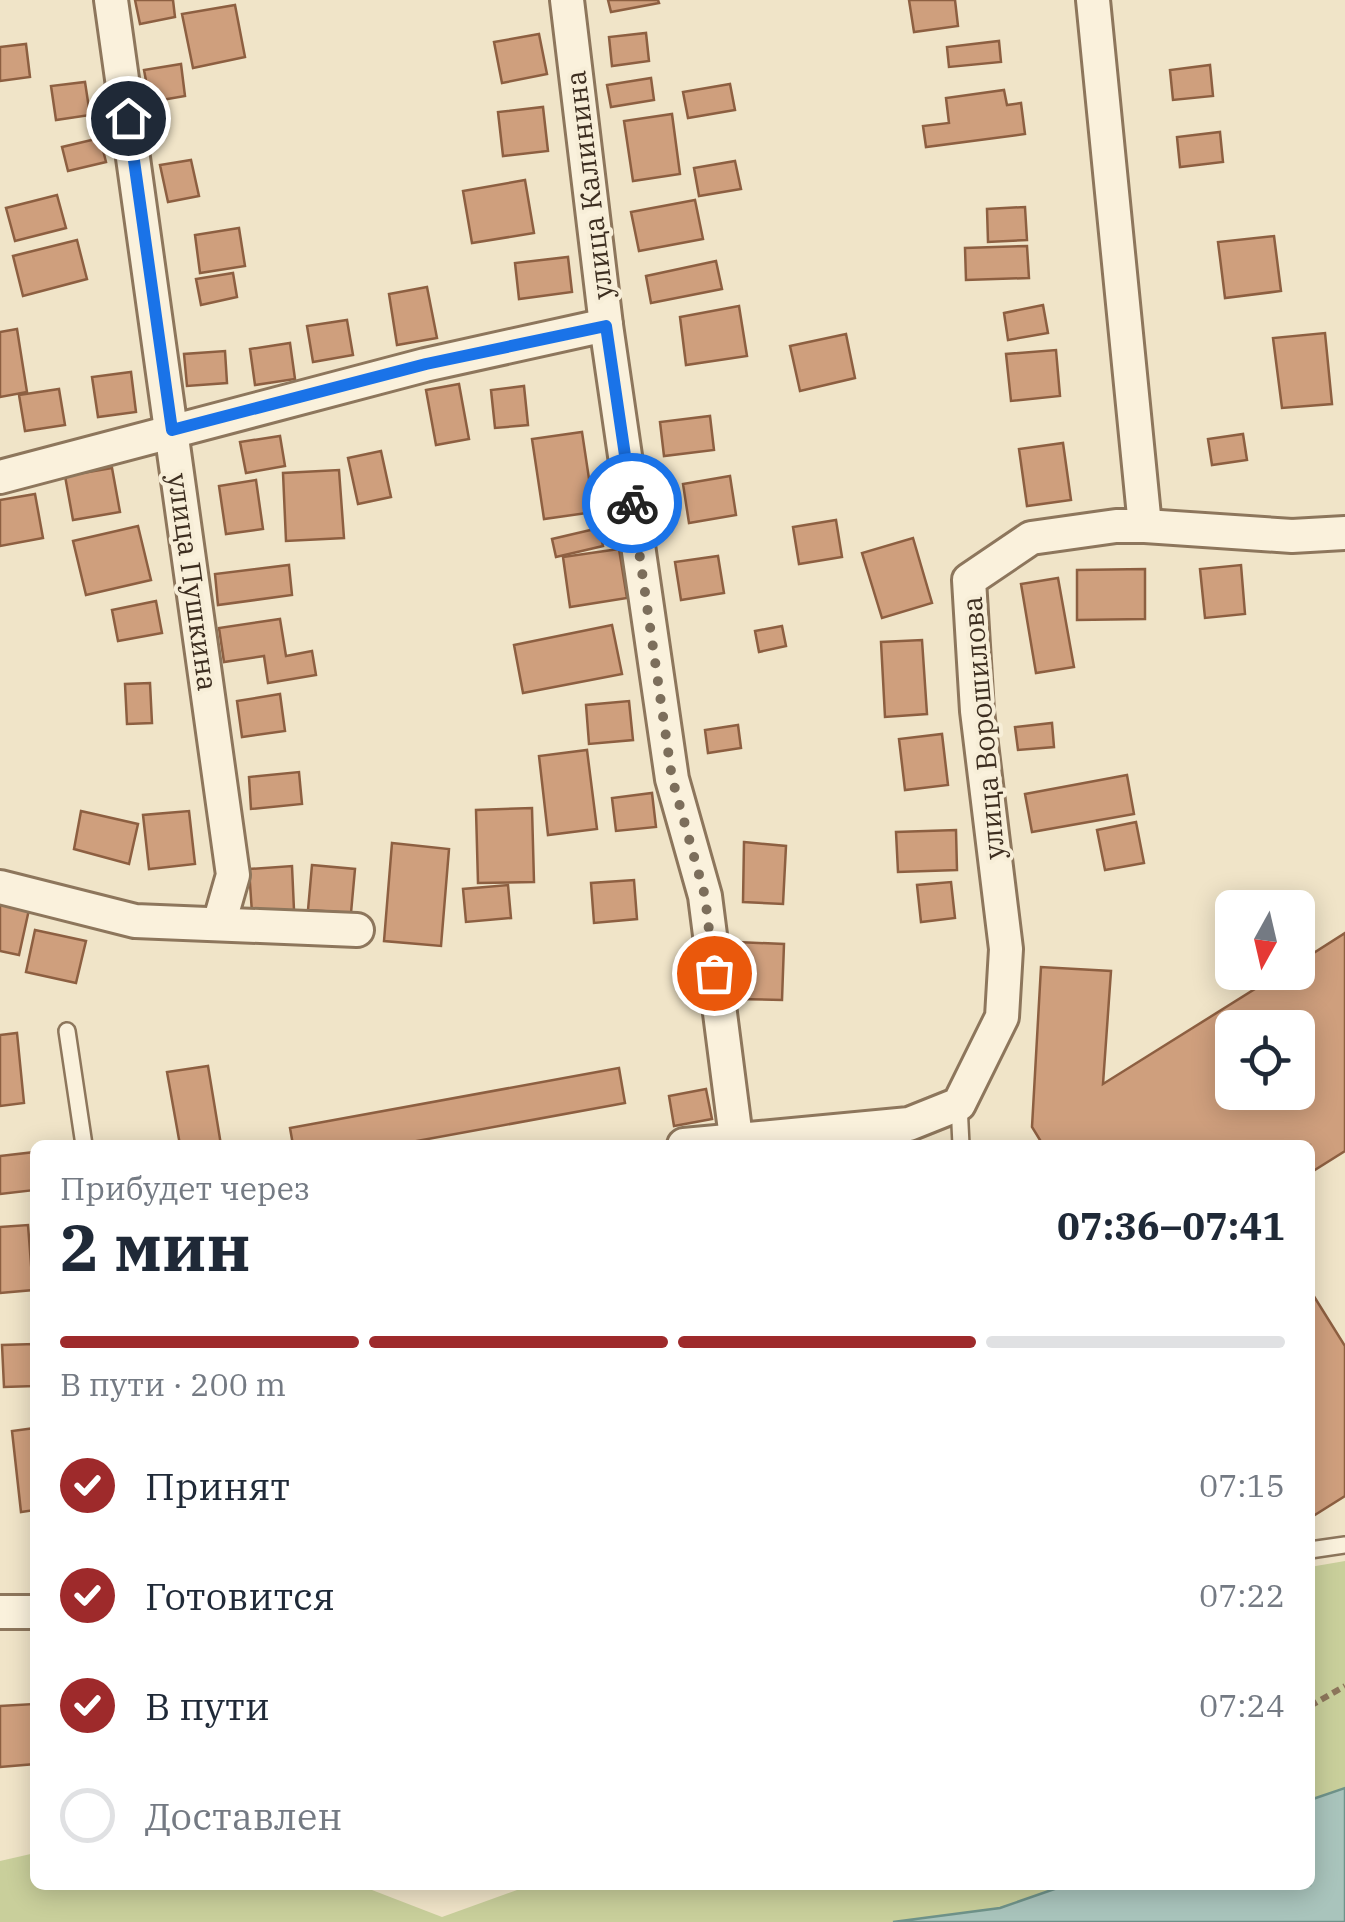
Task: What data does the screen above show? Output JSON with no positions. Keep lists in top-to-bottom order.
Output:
{
  "streets": {
    "street": ["улица Калинина", "улица Пушкина", "улица Ворошилова"]
  },
  "north": "bottom",
  "page": {
    "heading": ["2 мин", "Прибудет через", "07:36–07:41"],
    "bar": "В пути · 200 m",
    "list": [
      ["Принят", "07:15"],
      ["Готовится", "07:22"],
      ["В пути", "07:24"],
      "Доставлен"
    ]
  }
}
